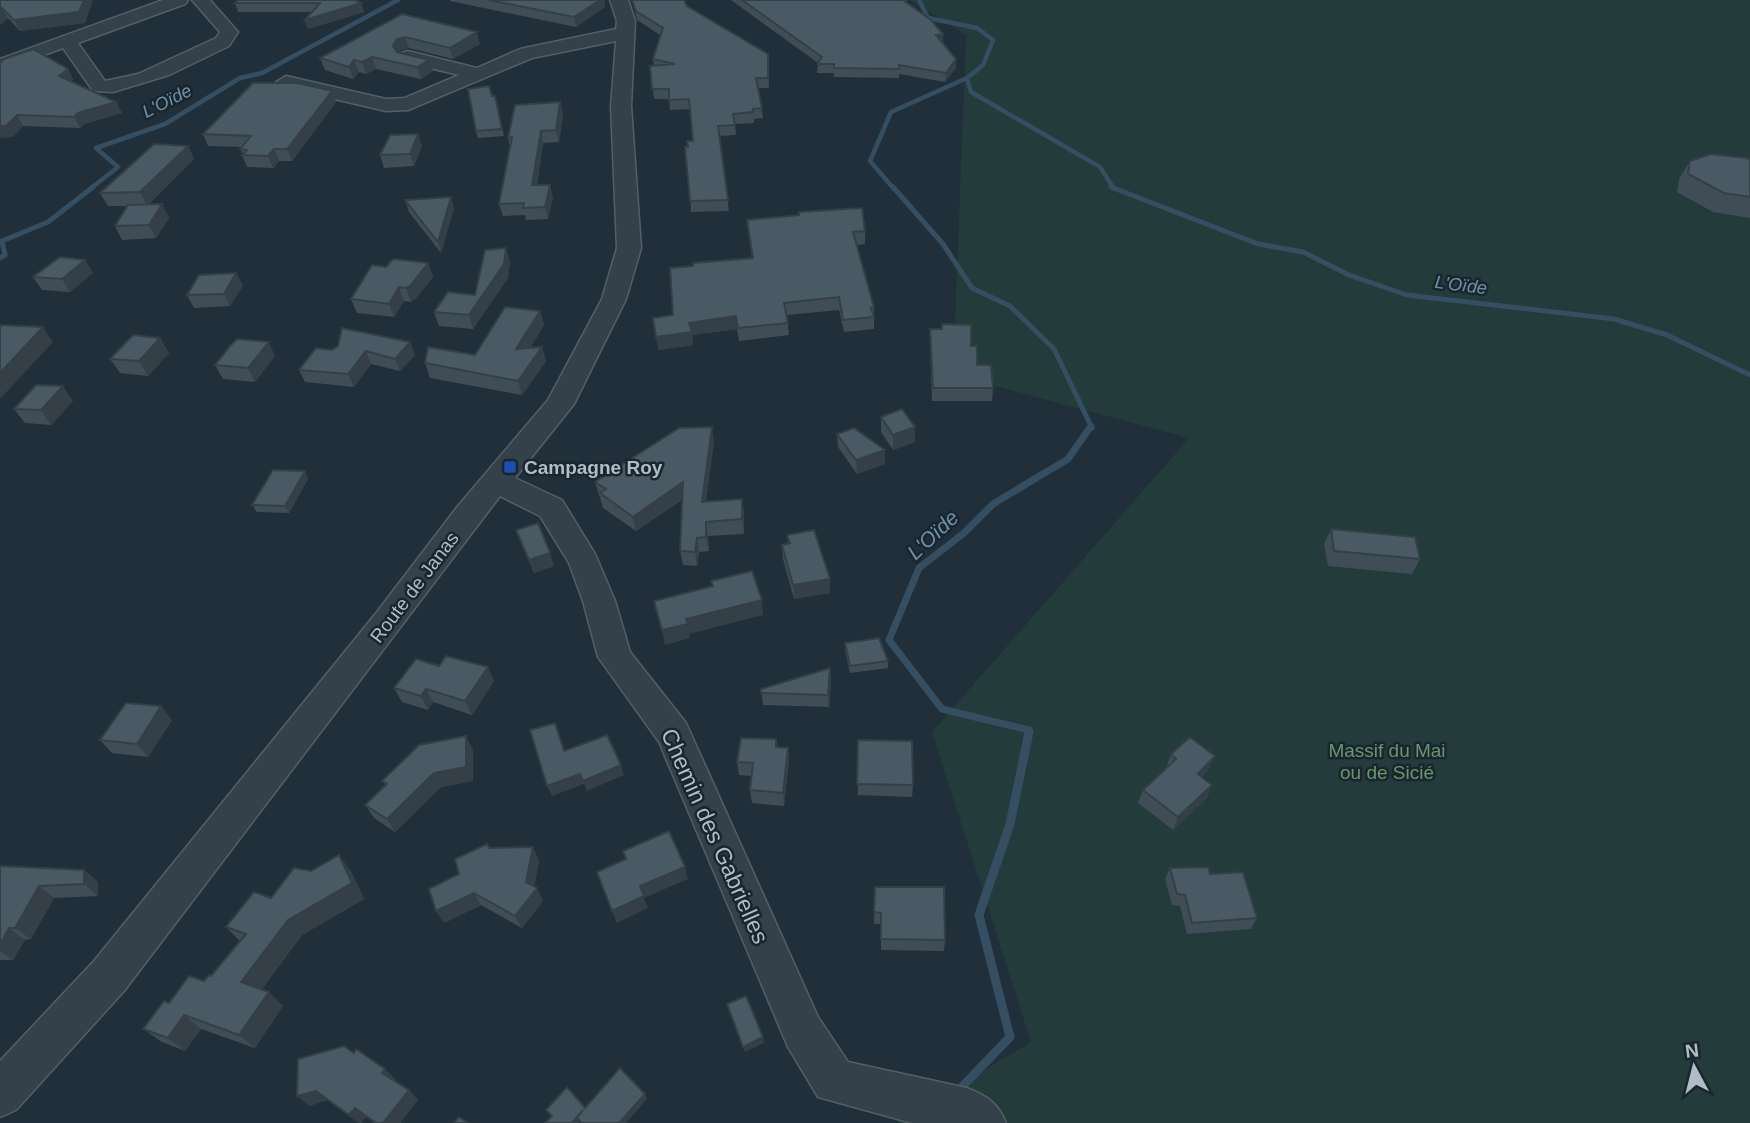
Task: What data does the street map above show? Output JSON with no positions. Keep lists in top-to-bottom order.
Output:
{
  "streets": {
    "street": ["Route de Janas", "Chemin des Gabrielles"]
  },
  "crossings": [
    ["Route de Janas", "Chemin des Gabrielles"]
  ],
  "water": ["L'Oïde"],
  "parks": ["Massif du Mai ou de Sicié"],
  "places": {
    "transit": ["Campagne Roy"]
  },
  "north": "top"
}
